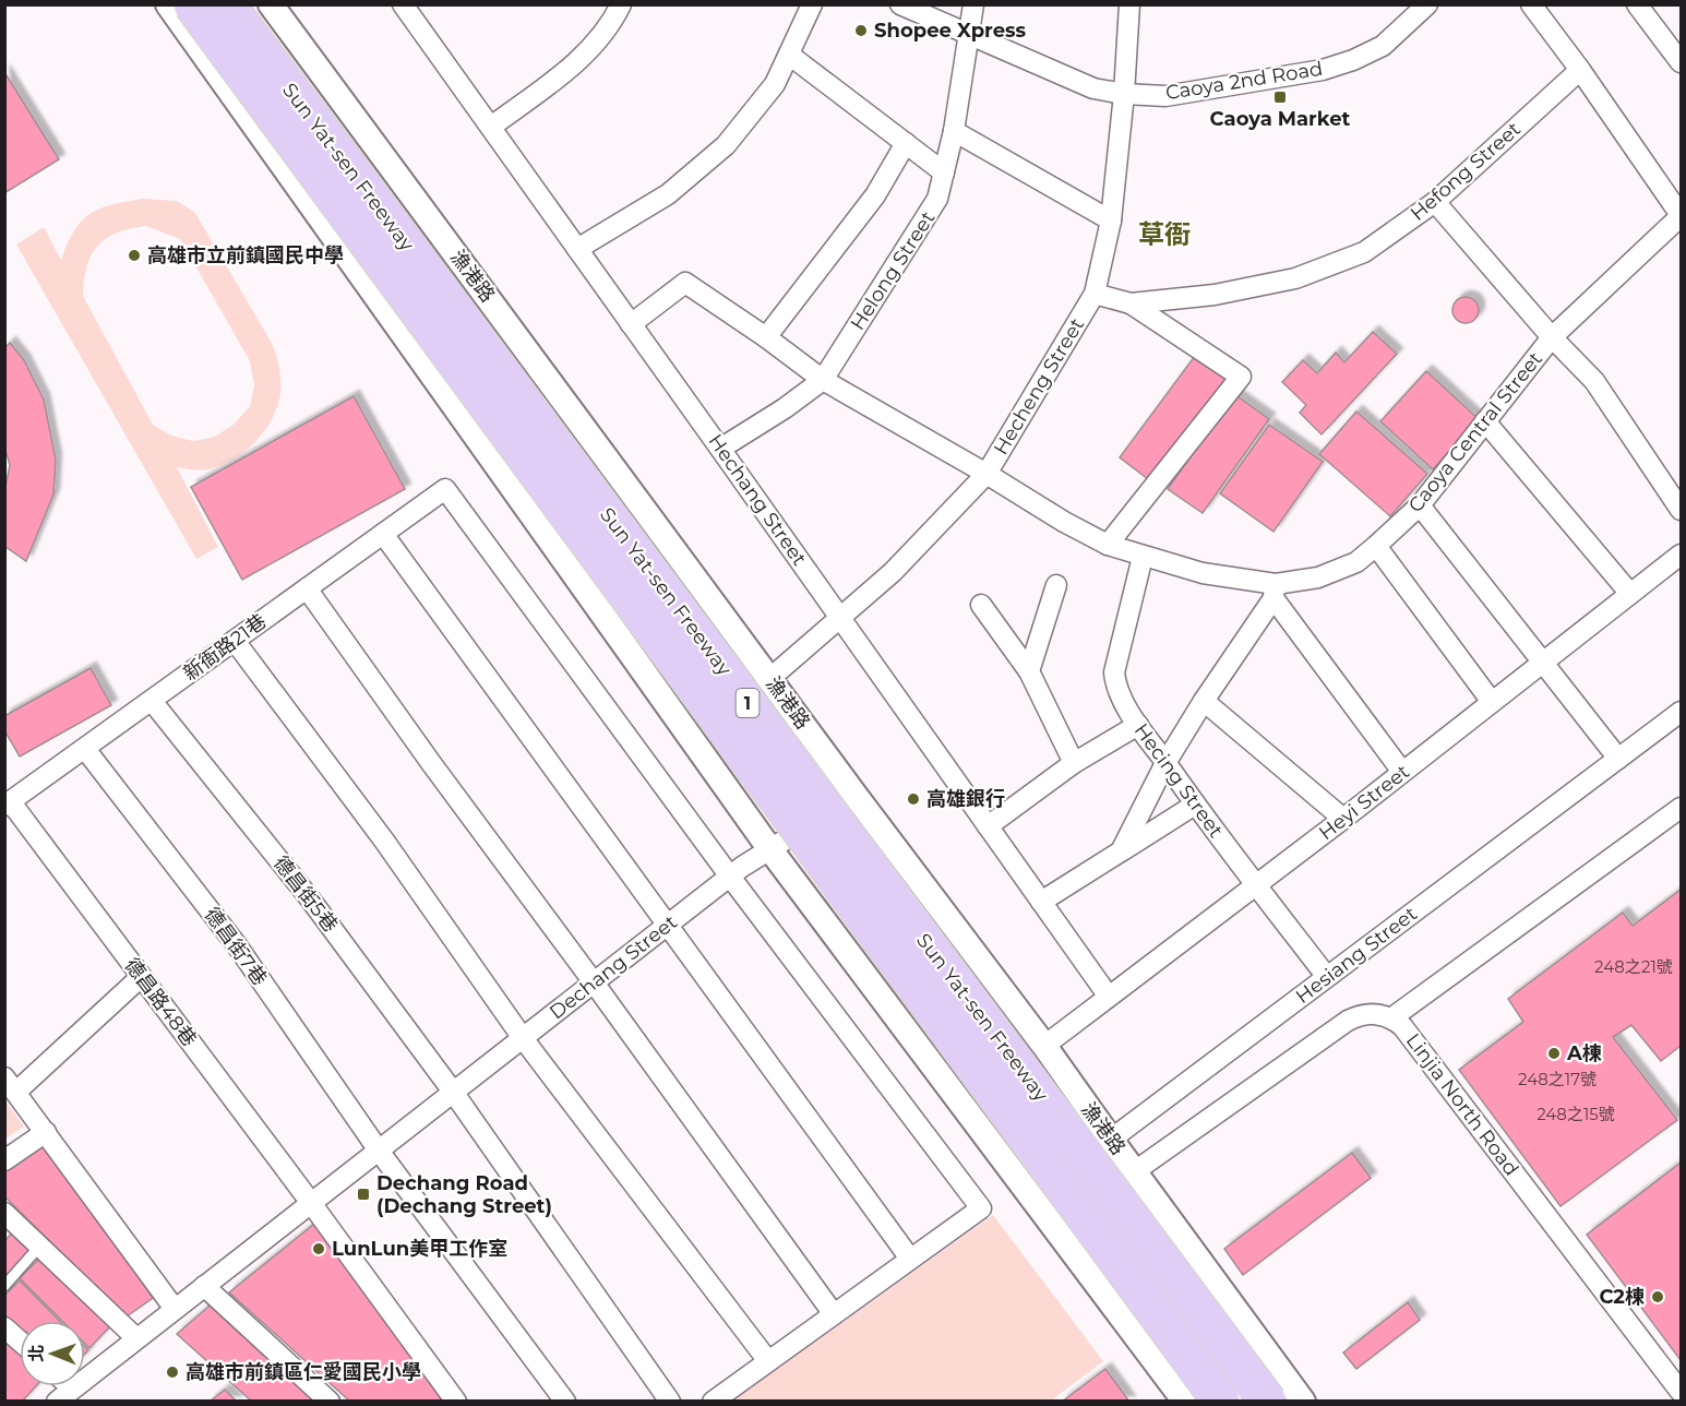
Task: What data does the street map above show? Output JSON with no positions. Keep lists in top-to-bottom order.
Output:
{
  "streets": {
    "highway": ["Sun Yat-sen Freeway", "1"],
    "street": [
      "Caoya 2nd Road",
      "Hefong Street",
      "Helong Street",
      "漁港路",
      "Hecheng Street",
      "Caoya Central Street",
      "Hechang Street",
      "新衙路21巷",
      "Hecing Street",
      "Heyi Street",
      "德昌街5巷",
      "德昌街7巷",
      "Hesiang Street",
      "Dechang Street",
      "德昌路48巷",
      "Linjia North Road"
    ]
  },
  "crossings": [
    ["Caoya 2nd Road", "Helong Street"],
    ["Caoya 2nd Road", "Hecheng Street"],
    ["Hefong Street", "Hecheng Street"],
    ["Helong Street", "Caoya Central Street"],
    ["Helong Street", "Hechang Street"],
    ["漁港路", "Hecheng Street"],
    ["漁港路", "Heyi Street"],
    ["漁港路", "Hesiang Street"],
    ["漁港路", "Dechang Street"],
    ["漁港路", "Linjia North Road"],
    ["Hecheng Street", "Caoya Central Street"],
    ["Hecheng Street", "Hechang Street"],
    ["Caoya Central Street", "Hechang Street"],
    ["Caoya Central Street", "Hecing Street"],
    ["Hechang Street", "Heyi Street"],
    ["新衙路21巷", "德昌街5巷"],
    ["新衙路21巷", "德昌街7巷"],
    ["新衙路21巷", "Dechang Street"],
    ["新衙路21巷", "德昌路48巷"],
    ["Hecing Street", "Heyi Street"],
    ["Hecing Street", "Hesiang Street"],
    ["德昌街5巷", "Dechang Street"],
    ["德昌街7巷", "Dechang Street"],
    ["Dechang Street", "德昌路48巷"]
  ],
  "districts": ["草衙"],
  "places": {
    "other": [
      "Shopee Xpress",
      "高雄市立前鎮國民中學",
      "高雄銀行",
      "A棟",
      "LunLun美甲工作室",
      "C2棟",
      "高雄市前鎮區仁愛國民小學"
    ],
    "transit": ["Caoya Market", "Dechang Road (Dechang Street)"]
  },
  "house_numbers": ["248之21號", "248之17號", "248之15號"],
  "north": "left"
}
